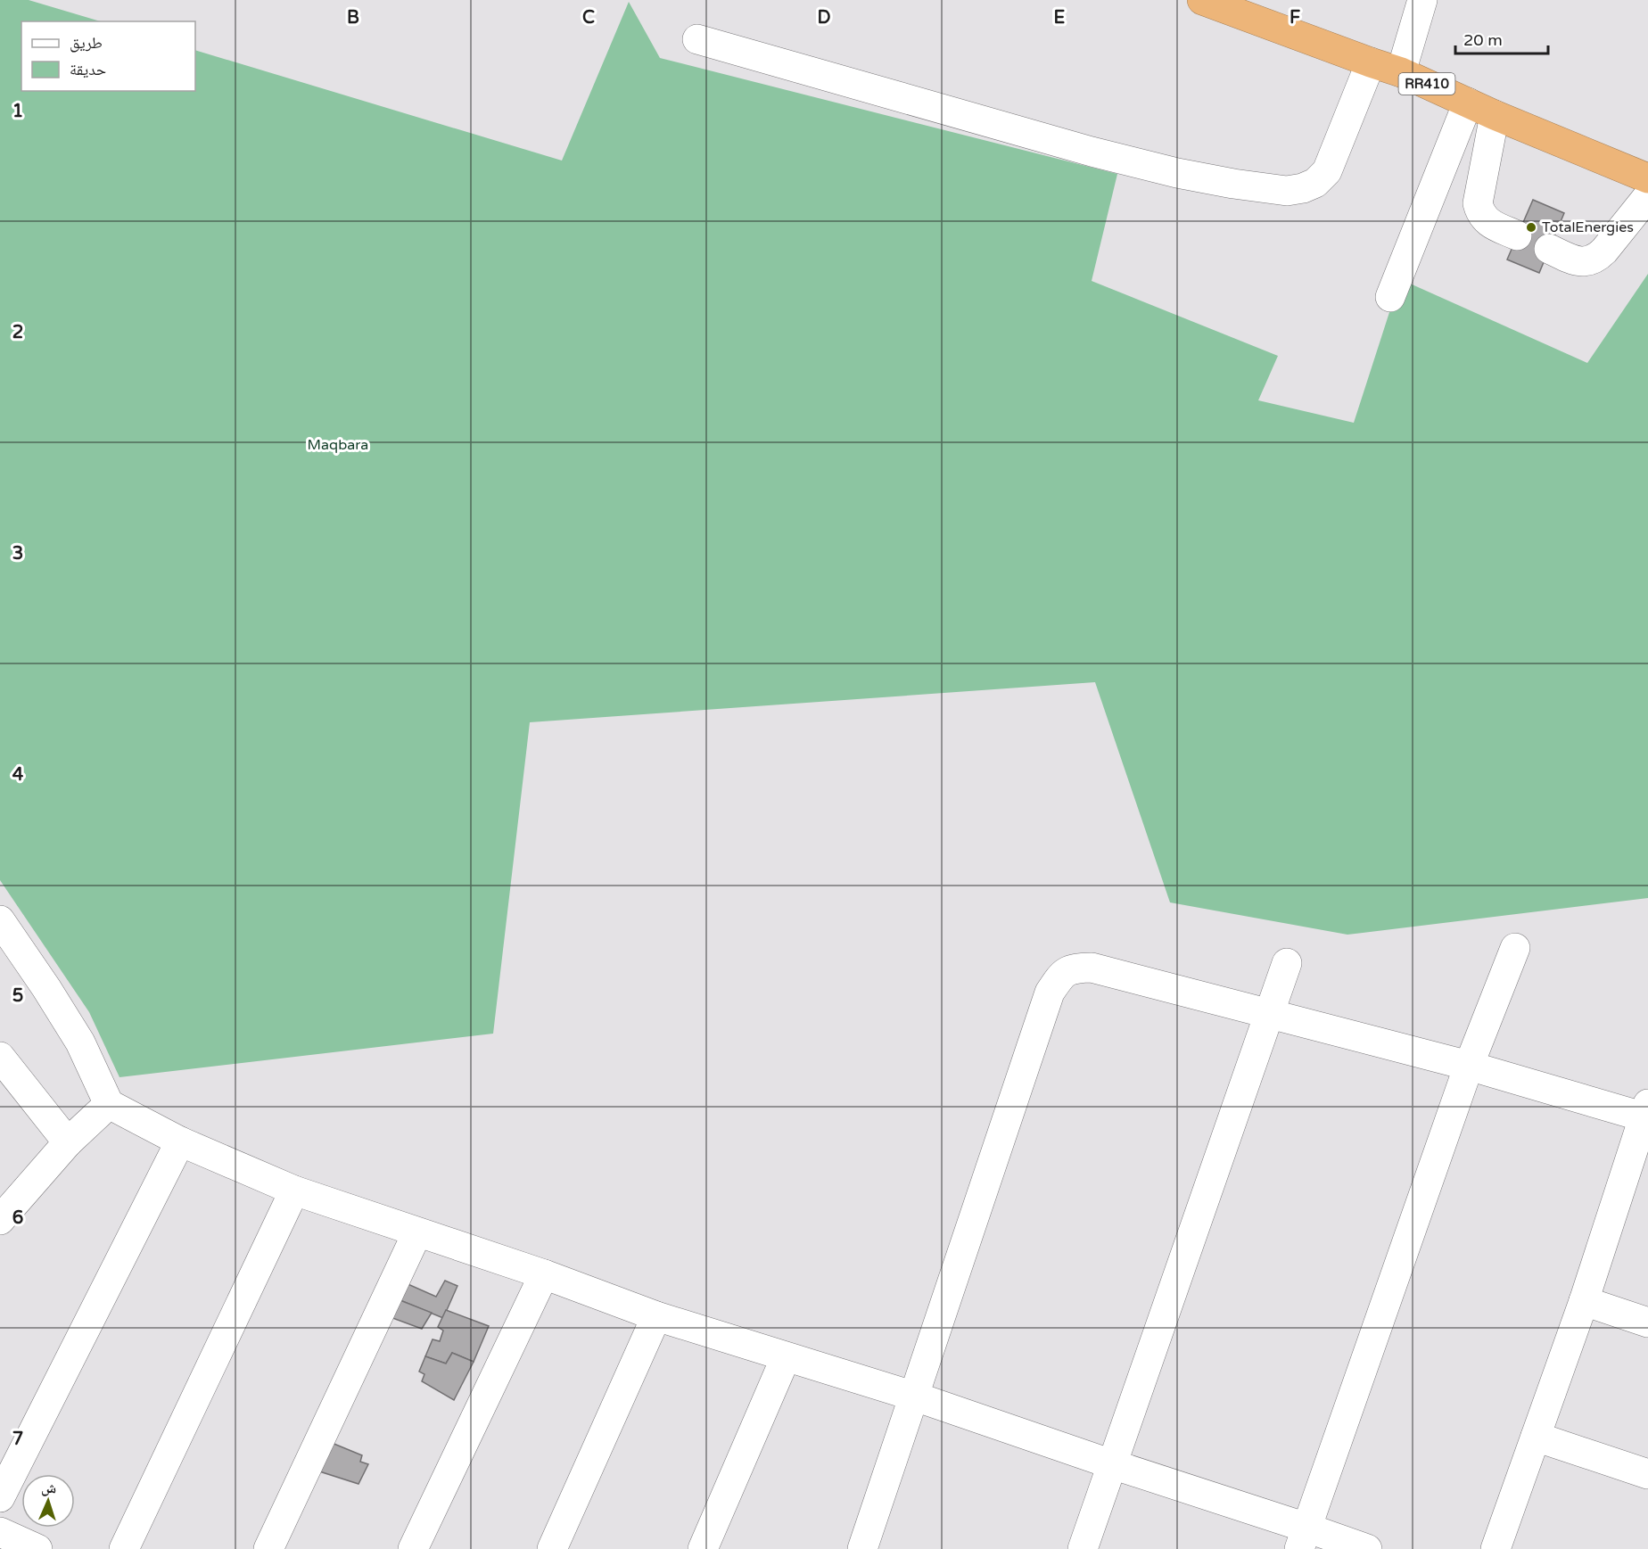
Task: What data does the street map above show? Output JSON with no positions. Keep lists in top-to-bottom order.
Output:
{
  "streets": {
    "highway": ["RR410"]
  },
  "parks": ["Maqbara"],
  "places": ["TotalEnergies"],
  "legend": ["طريق", "حديقة"],
  "scale_bar": "20 m",
  "north": "top",
  "grid": {
    "columns": [
      "B",
      "C",
      "D",
      "E",
      "F"
    ],
    "rows": [
      "1",
      "2",
      "3",
      "4",
      "5",
      "6",
      "7"
    ]
  }
}
